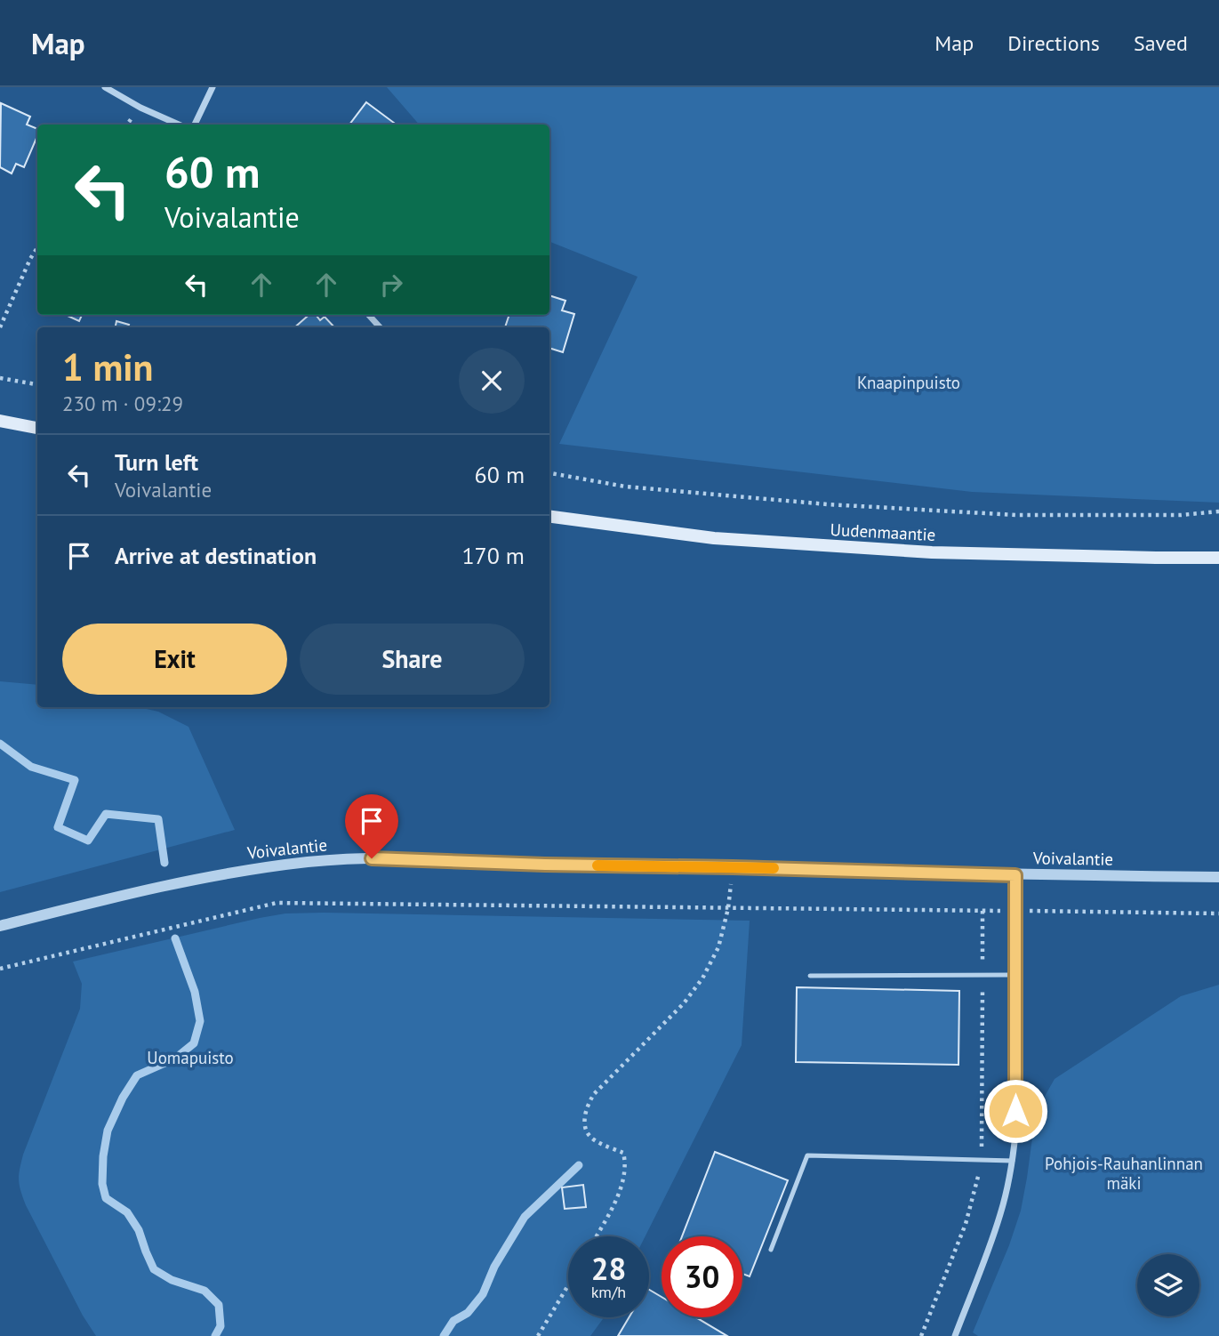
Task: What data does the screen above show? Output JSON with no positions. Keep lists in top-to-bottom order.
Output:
{
  "streets": {
    "main road": ["Uudenmaantie"],
    "street": ["Voivalantie"]
  },
  "parks": ["Knaapinpuisto", "Uomapuisto", "Pohjois-Rauhanlinnan mäki"],
  "page": {
    "header": "Map",
    "nav": ["Map", "Directions", "Saved"],
    "turn": ["60 m", "Voivalantie"],
    "heading": ["1 min", "230 m · 09:29"],
    "list": [
      {
        "name": "Turn left",
        "note": "Voivalantie",
        "value": "60 m"
      },
      {
        "name": "Arrive at destination",
        "value": "170 m"
      }
    ],
    "buttons": ["Exit", "Share"],
    "speed": "28 km/h",
    "limit": "30"
  }
}
